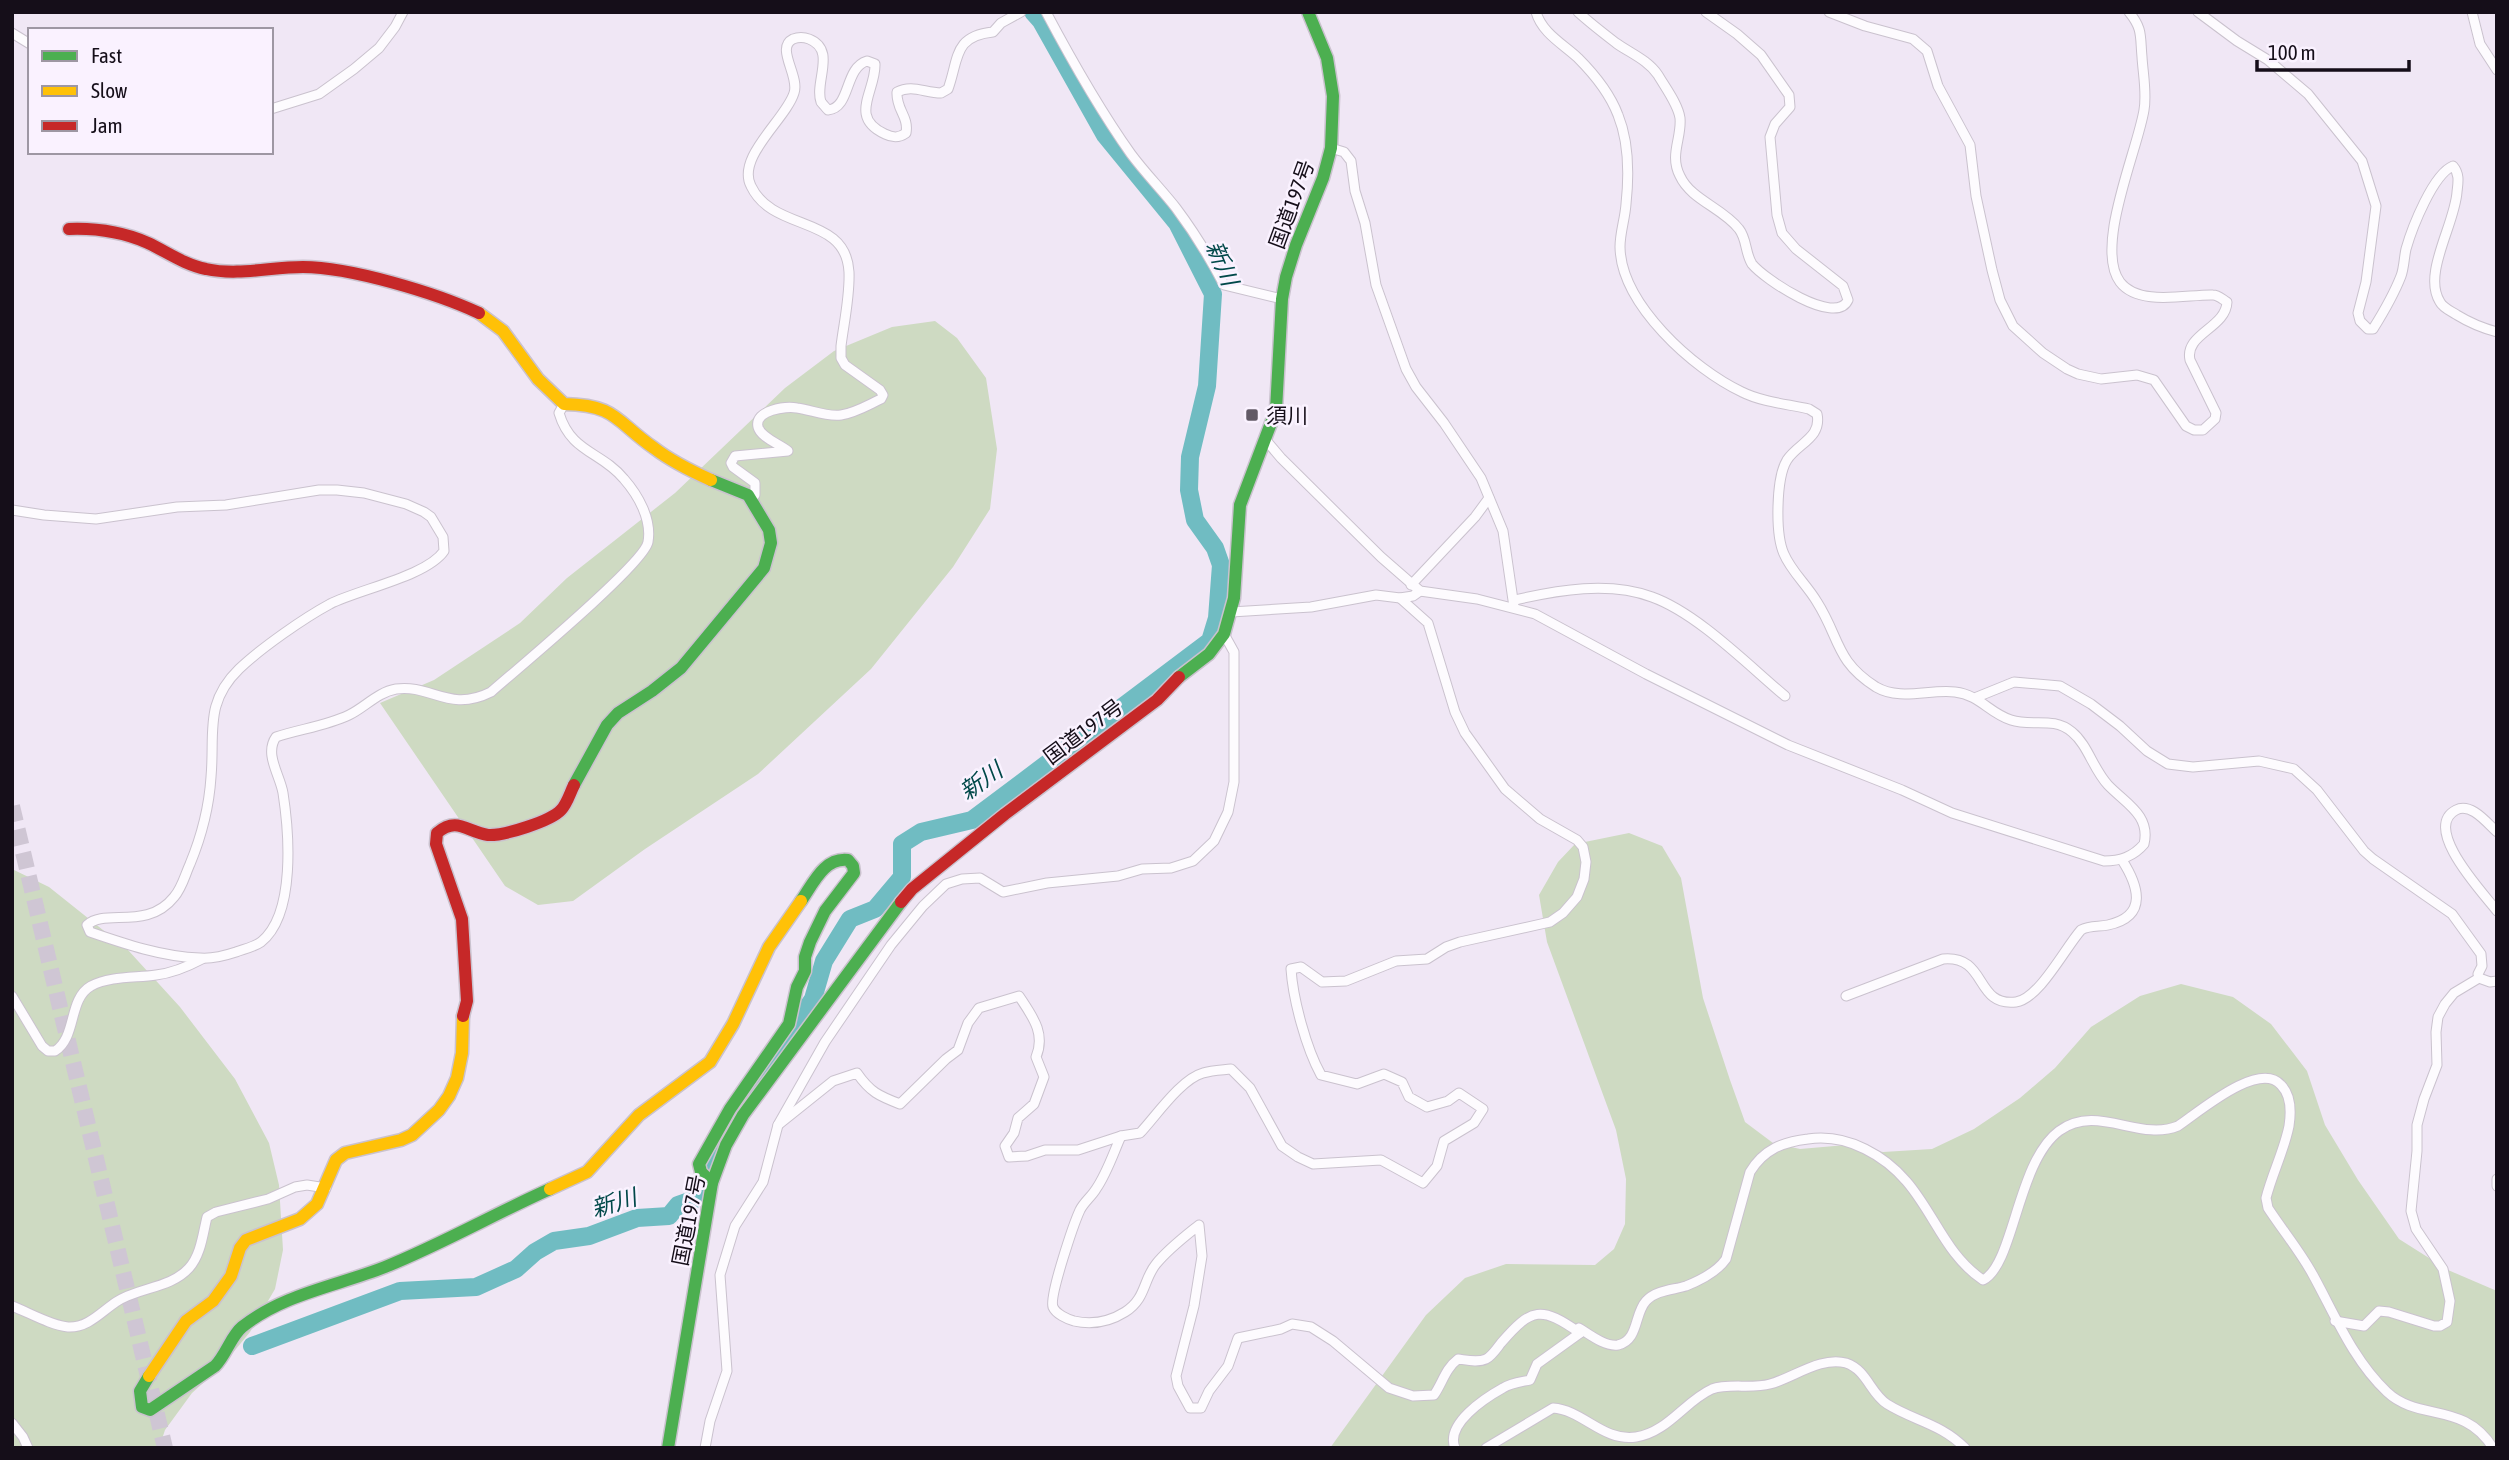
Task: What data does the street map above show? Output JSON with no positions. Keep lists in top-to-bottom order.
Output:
{
  "streets": {
    "main road": ["国道197号"]
  },
  "water": ["新川"],
  "places": {
    "transit": ["須川"]
  },
  "legend": ["Fast", "Slow", "Jam"],
  "scale_bar": "100 m"
}
